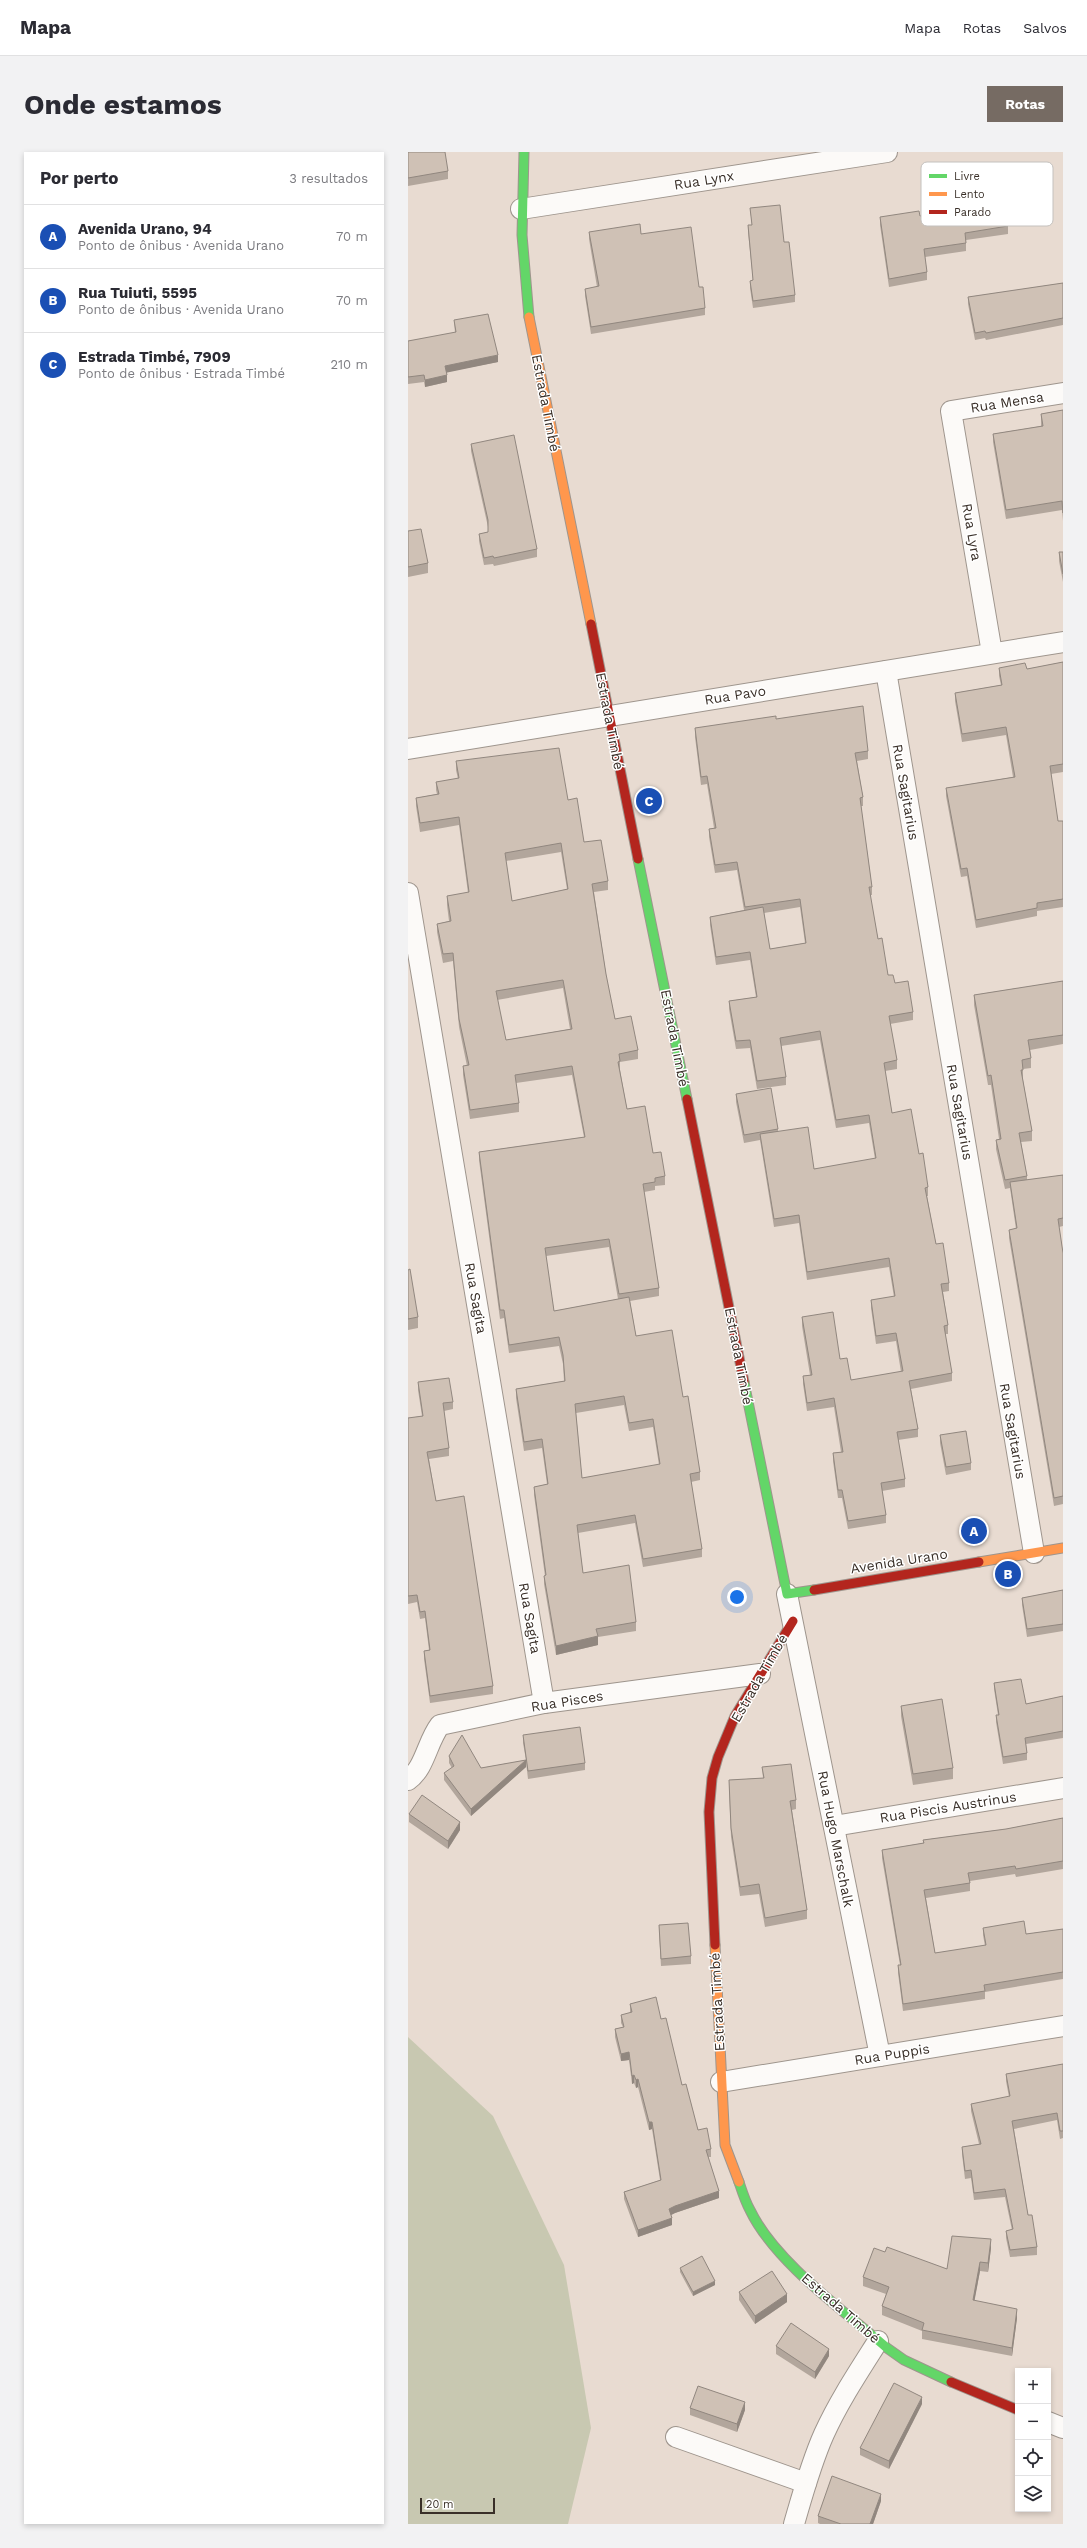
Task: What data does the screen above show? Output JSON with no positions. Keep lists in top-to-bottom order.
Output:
{
  "streets": {
    "street": [
      "Rua Lynx",
      "Rua Mensa",
      "Estrada Timbé",
      "Rua Lyra",
      "Rua Pavo",
      "Rua Sagitarius",
      "Rua Sagita",
      "Avenida Urano",
      "Rua Pisces",
      "Rua Piscis Austrinus",
      "Rua Hugo Marschalk",
      "Rua Puppis"
    ]
  },
  "crossings": [
    ["Rua Lynx", "Estrada Timbé"],
    ["Rua Mensa", "Rua Lyra"],
    ["Estrada Timbé", "Rua Pavo"],
    ["Estrada Timbé", "Avenida Urano"],
    ["Estrada Timbé", "Rua Pisces"],
    ["Estrada Timbé", "Rua Hugo Marschalk"],
    ["Estrada Timbé", "Rua Puppis"],
    ["Rua Lyra", "Rua Pavo"],
    ["Rua Pavo", "Rua Sagitarius"],
    ["Rua Sagitarius", "Avenida Urano"],
    ["Rua Sagita", "Rua Pisces"],
    ["Rua Piscis Austrinus", "Rua Hugo Marschalk"],
    ["Rua Hugo Marschalk", "Rua Puppis"]
  ],
  "legend": ["Livre", "Lento", "Parado"],
  "scale_bar": "20 m",
  "page": {
    "header": "Mapa",
    "nav": ["Mapa", "Rotas", "Salvos"],
    "buttons": "Rotas",
    "title": "Onde estamos",
    "heading": ["Por perto", "3 resultados"],
    "list": [
      {
        "mark": "A",
        "name": "Avenida Urano, 94",
        "note": "Ponto de ônibus · Avenida Urano",
        "value": "70 m"
      },
      {
        "mark": "B",
        "name": "Rua Tuiuti, 5595",
        "note": "Ponto de ônibus · Avenida Urano",
        "value": "70 m"
      },
      {
        "mark": "C",
        "name": "Estrada Timbé, 7909",
        "note": "Ponto de ônibus · Estrada Timbé",
        "value": "210 m"
      }
    ],
    "pins": ["C", "A", "B"],
    "map_buttons": ["+", "−"],
    "scale": "20 m"
  }
}
